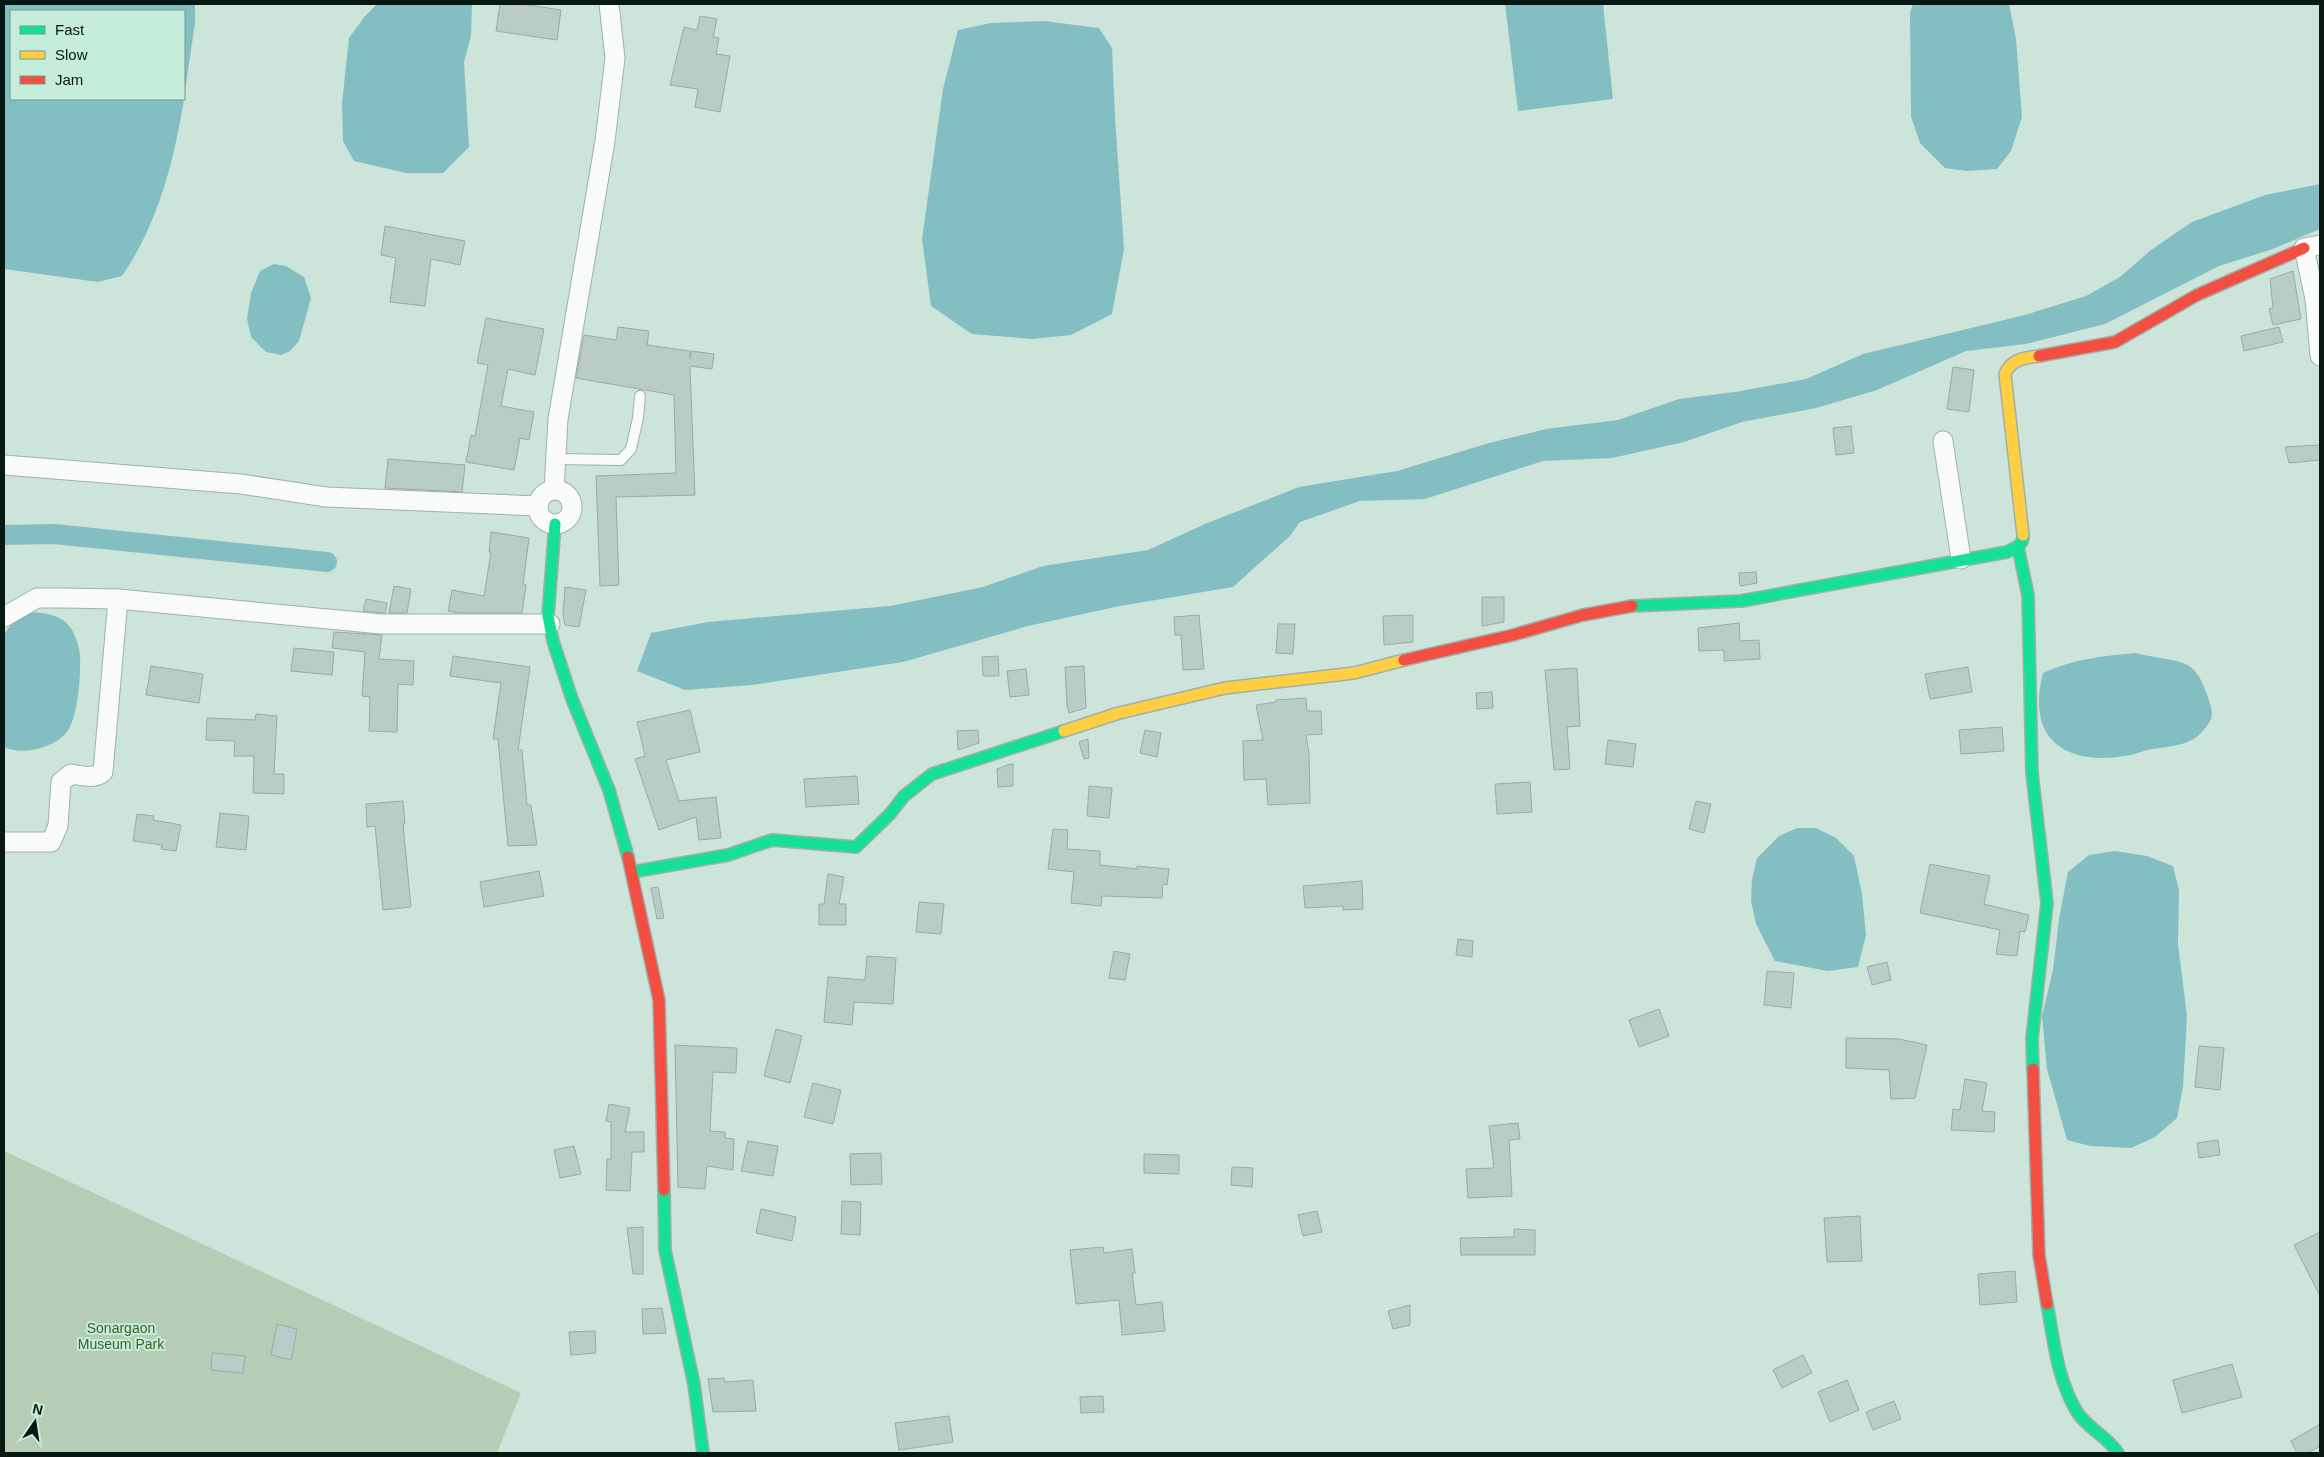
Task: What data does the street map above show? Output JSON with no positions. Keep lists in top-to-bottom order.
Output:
{
  "parks": ["Sonargaon Museum Park"],
  "legend": ["Fast", "Slow", "Jam"],
  "north": "top"
}
